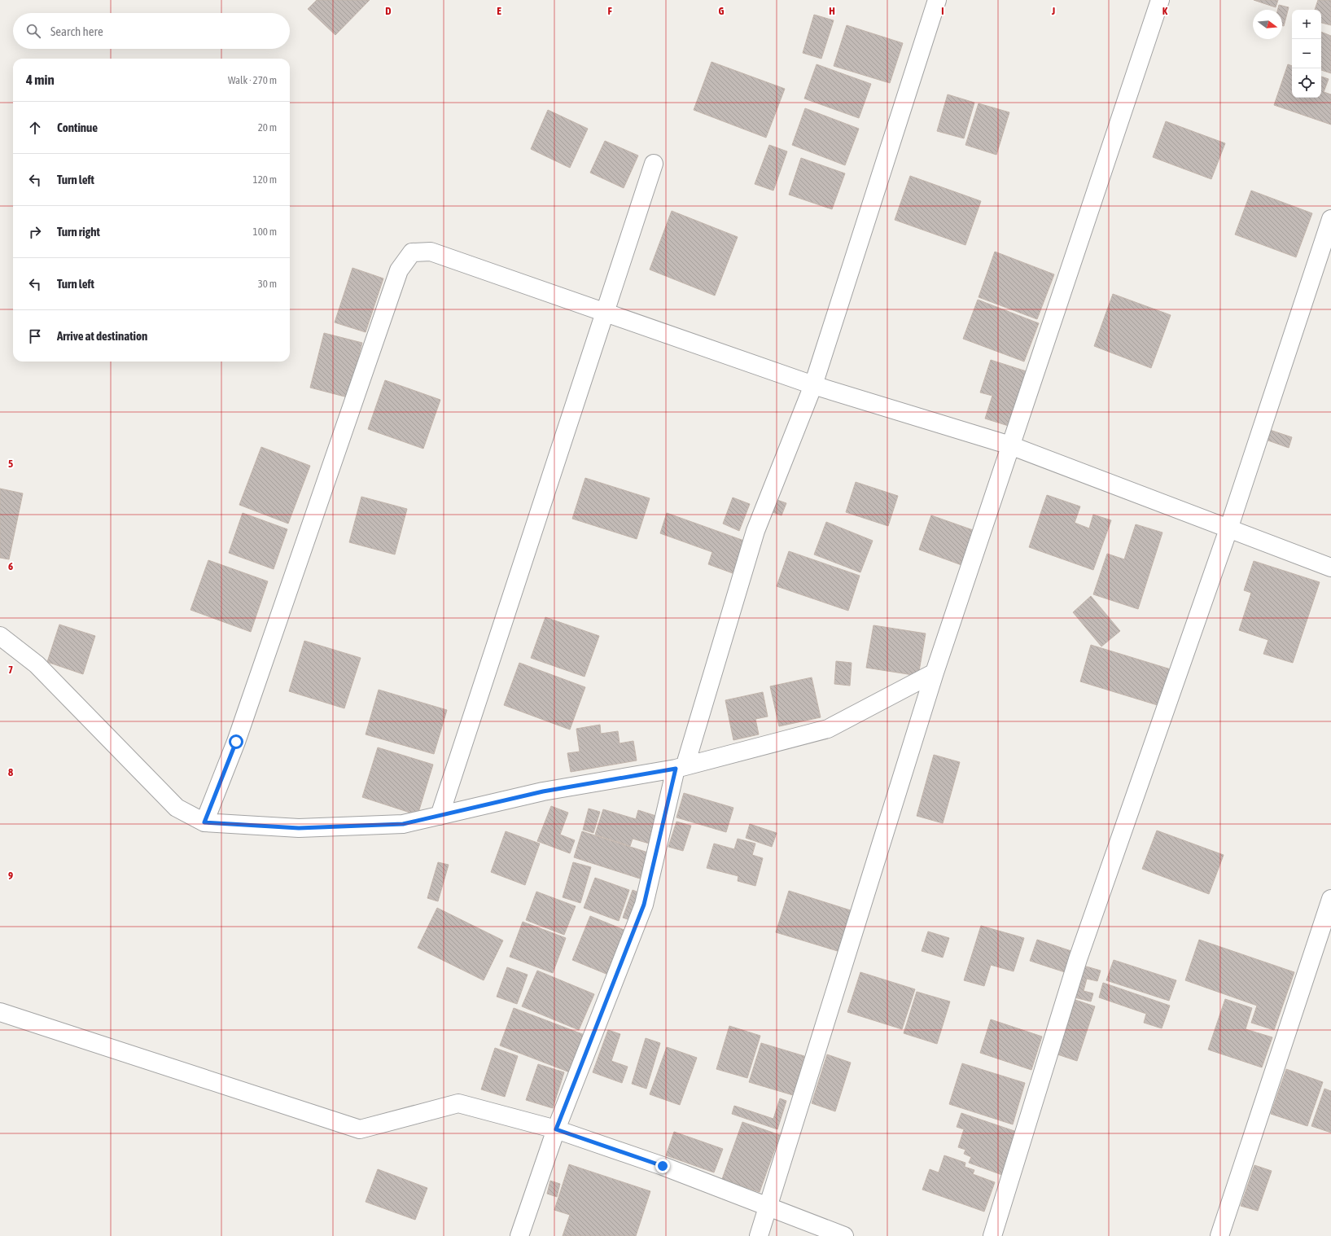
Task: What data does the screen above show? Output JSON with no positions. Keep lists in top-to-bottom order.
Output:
{
  "north": "right",
  "page": {
    "map_buttons": ["+", "−"],
    "search": "Search here",
    "heading": ["4 min", "Walk · 270 m"],
    "list": [
      ["Continue", "20 m"],
      ["Turn left", "120 m"],
      ["Turn right", "100 m"],
      ["Turn left", "30 m"],
      "Arrive at destination"
    ]
  },
  "grid": {
    "columns": [
      "D",
      "E",
      "F",
      "G",
      "H",
      "I",
      "J",
      "K"
    ],
    "rows": [
      "5",
      "6",
      "7",
      "8",
      "9"
    ]
  }
}
